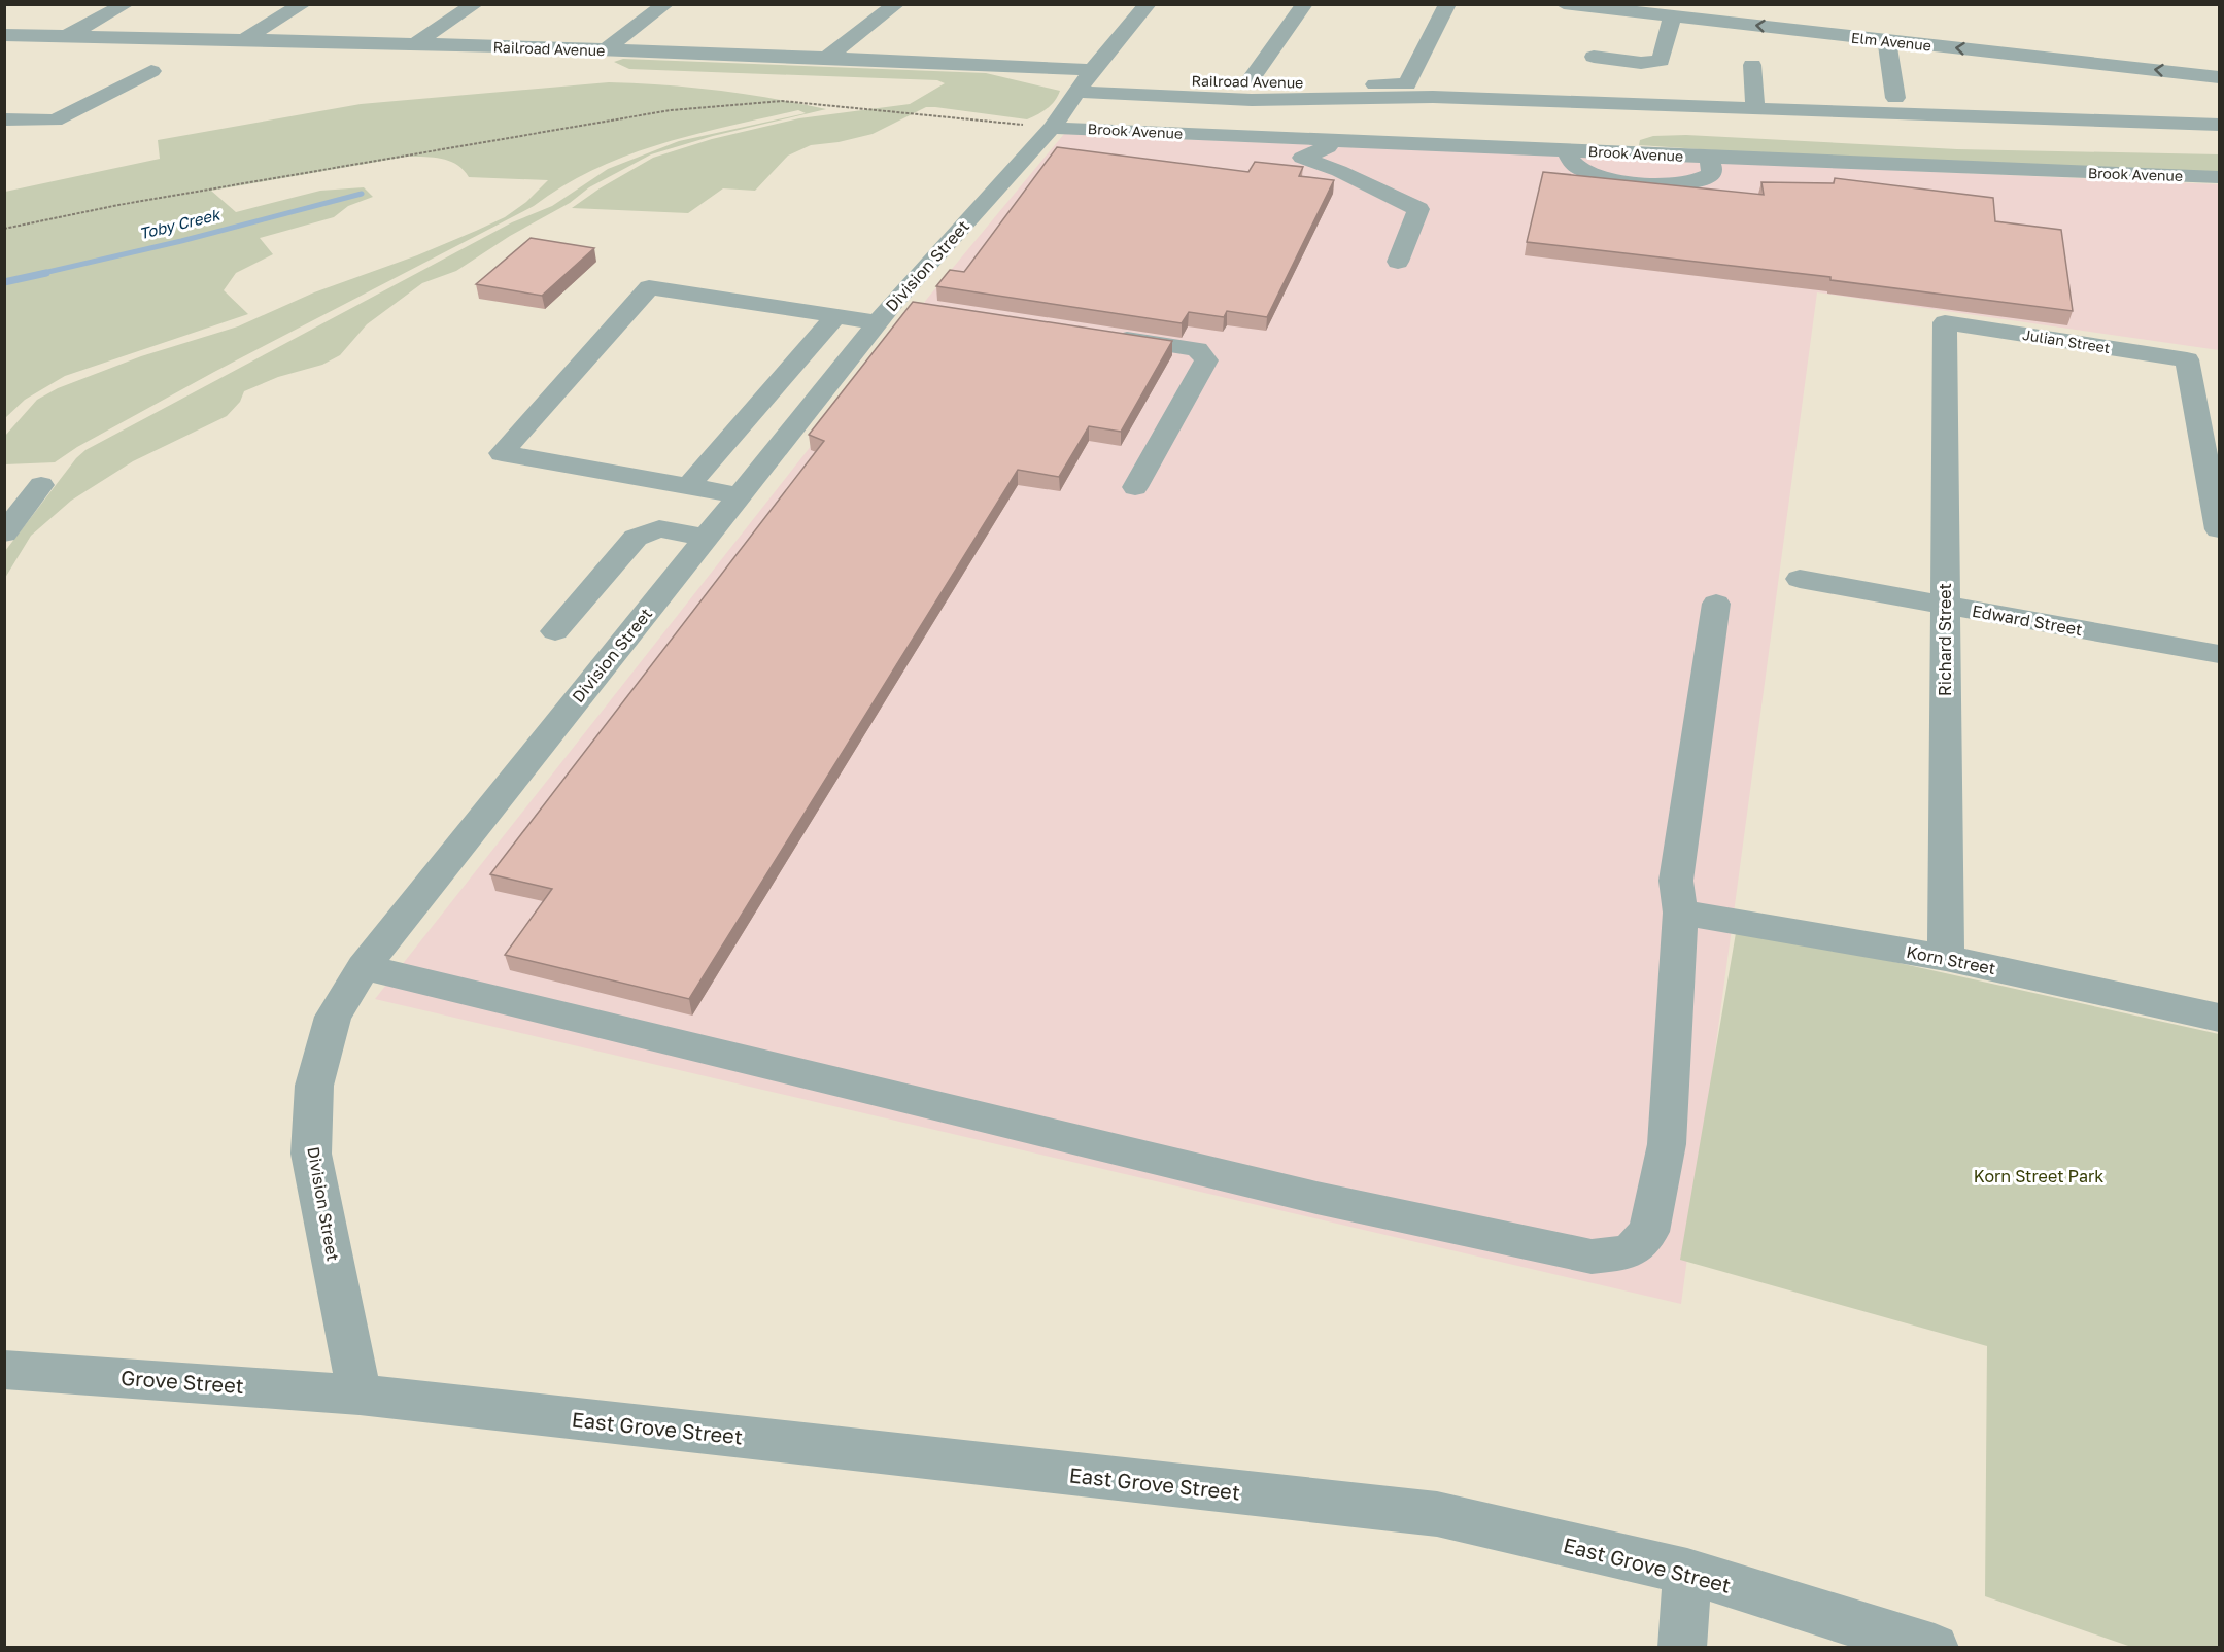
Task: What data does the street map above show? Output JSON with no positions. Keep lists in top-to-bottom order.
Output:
{
  "streets": {
    "street": [
      "Elm Avenue",
      "Railroad Avenue",
      "Brook Avenue",
      "Division Street",
      "Julian Street",
      "Edward Street",
      "Richard Street",
      "Korn Street",
      "Grove Street",
      "East Grove Street"
    ]
  },
  "crossings": [
    ["Railroad Avenue", "Division Street"],
    ["Brook Avenue", "Division Street"],
    ["Division Street", "Grove Street"],
    ["Division Street", "East Grove Street"],
    ["Julian Street", "Richard Street"],
    ["Edward Street", "Richard Street"],
    ["Richard Street", "Korn Street"],
    ["Grove Street", "East Grove Street"]
  ],
  "water": ["Toby Creek"],
  "parks": ["Korn Street Park"]
}
